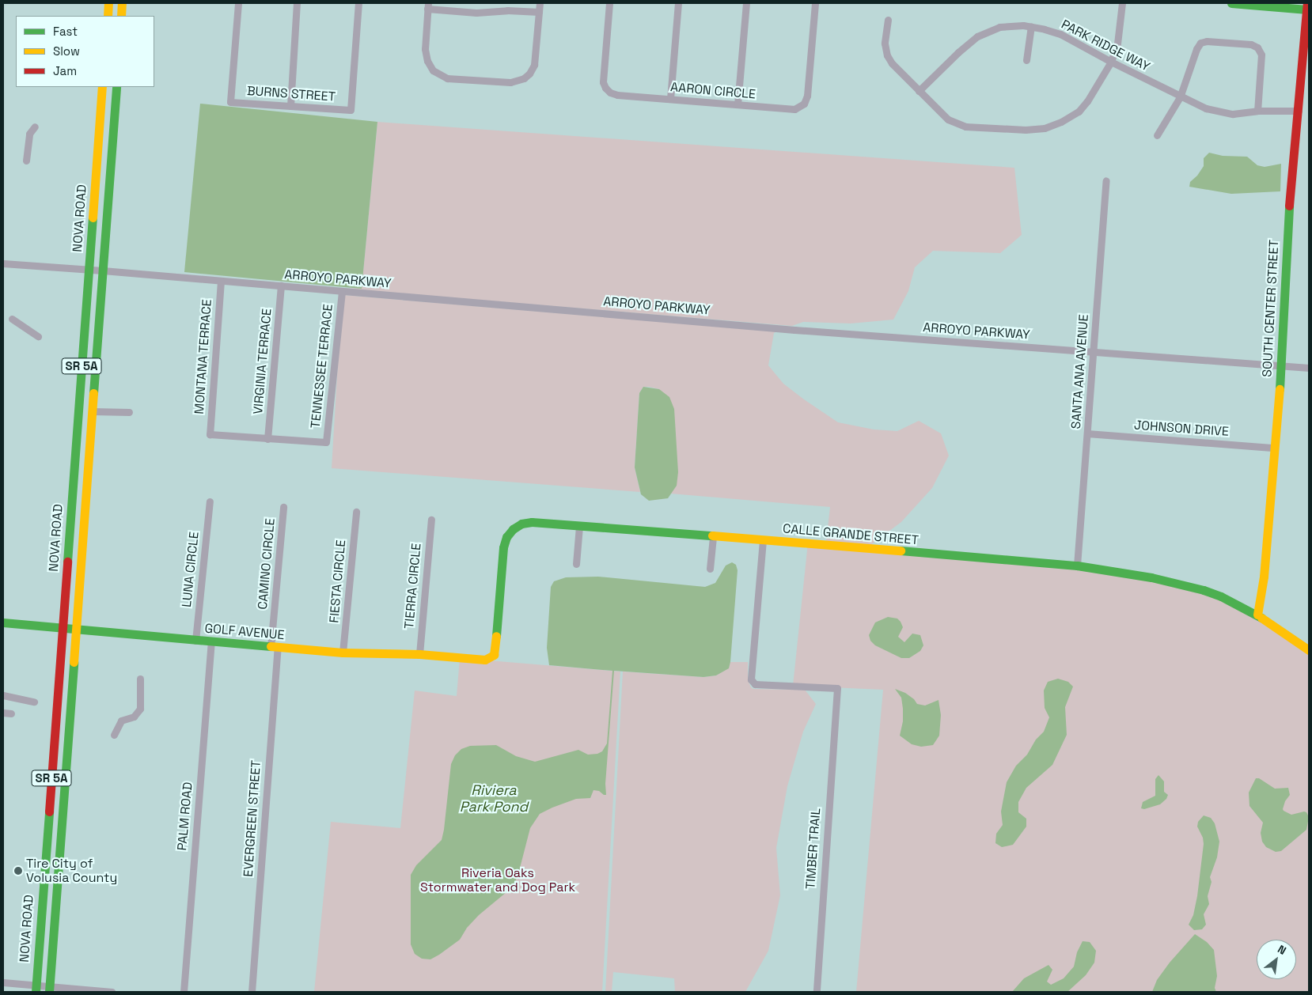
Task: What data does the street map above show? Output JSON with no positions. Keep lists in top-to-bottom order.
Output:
{
  "streets": {
    "street": [
      "PARK RIDGE WAY",
      "AARON CIRCLE",
      "BURNS STREET",
      "NOVA ROAD",
      "ARROYO PARKWAY",
      "SOUTH CENTER STREET",
      "MONTANA TERRACE",
      "VIRGINIA TERRACE",
      "SR 5A",
      "TENNESSEE TERRACE",
      "SANTA ANA AVENUE",
      "JOHNSON DRIVE",
      "CALLE GRANDE STREET",
      "CAMINO CIRCLE",
      "LUNA CIRCLE",
      "FIESTA CIRCLE",
      "TIERRA CIRCLE",
      "GOLF AVENUE",
      "PALM ROAD",
      "EVERGREEN STREET",
      "TIMBER TRAIL"
    ]
  },
  "crossings": [
    ["PARK RIDGE WAY", "SOUTH CENTER STREET"],
    ["NOVA ROAD", "ARROYO PARKWAY"],
    ["NOVA ROAD", "SR 5A"],
    ["NOVA ROAD", "GOLF AVENUE"],
    ["ARROYO PARKWAY", "SOUTH CENTER STREET"],
    ["ARROYO PARKWAY", "MONTANA TERRACE"],
    ["ARROYO PARKWAY", "VIRGINIA TERRACE"],
    ["ARROYO PARKWAY", "SR 5A"],
    ["ARROYO PARKWAY", "TENNESSEE TERRACE"],
    ["ARROYO PARKWAY", "SANTA ANA AVENUE"],
    ["SOUTH CENTER STREET", "JOHNSON DRIVE"],
    ["SOUTH CENTER STREET", "CALLE GRANDE STREET"],
    ["MONTANA TERRACE", "VIRGINIA TERRACE"],
    ["MONTANA TERRACE", "TENNESSEE TERRACE"],
    ["VIRGINIA TERRACE", "TENNESSEE TERRACE"],
    ["SR 5A", "GOLF AVENUE"],
    ["SANTA ANA AVENUE", "JOHNSON DRIVE"],
    ["SANTA ANA AVENUE", "CALLE GRANDE STREET"],
    ["CALLE GRANDE STREET", "GOLF AVENUE"],
    ["CALLE GRANDE STREET", "TIMBER TRAIL"],
    ["CAMINO CIRCLE", "GOLF AVENUE"],
    ["CAMINO CIRCLE", "EVERGREEN STREET"],
    ["LUNA CIRCLE", "GOLF AVENUE"],
    ["FIESTA CIRCLE", "GOLF AVENUE"],
    ["TIERRA CIRCLE", "GOLF AVENUE"],
    ["GOLF AVENUE", "PALM ROAD"],
    ["GOLF AVENUE", "EVERGREEN STREET"]
  ],
  "water": ["Riviera Park Pond"],
  "parks": ["Riveria Oaks Stormwater and Dog Park"],
  "places": ["Tire City of Volusia County"],
  "legend": ["Fast", "Slow", "Jam"],
  "north": "top right"
}
